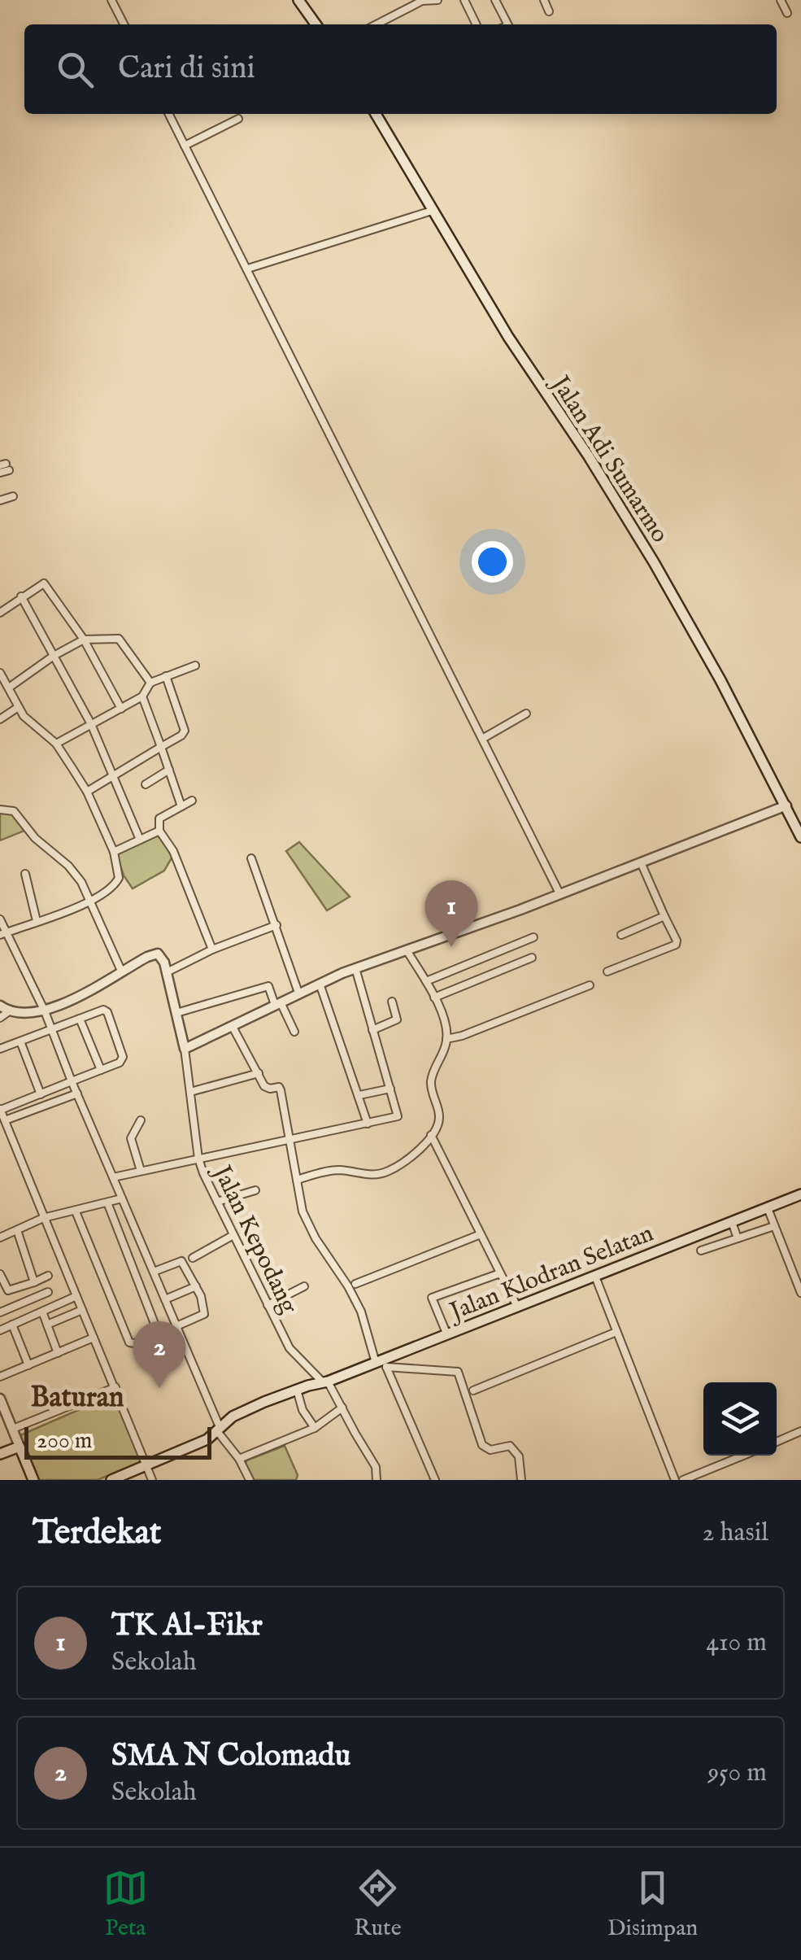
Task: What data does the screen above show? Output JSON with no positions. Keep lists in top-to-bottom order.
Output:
{
  "streets": {
    "main road": ["Jalan Adi Sumarmo", "Jalan Klodran Selatan"],
    "street": ["Jalan Kepodang"]
  },
  "crossings": [
    ["Jalan Kepodang", "Jalan Klodran Selatan"]
  ],
  "districts": ["Baturan"],
  "scale_bar": "200 m",
  "page": {
    "search": "Cari di sini",
    "pins": ["1", "2"],
    "scale": "200 m",
    "heading": ["Terdekat", "2 hasil"],
    "list": [
      {
        "mark": "1",
        "name": "TK Al-Fikr",
        "note": "Sekolah",
        "value": "410 m"
      },
      {
        "mark": "2",
        "name": "SMA N Colomadu",
        "note": "Sekolah",
        "value": "950 m"
      }
    ],
    "nav": ["Peta", "Rute", "Disimpan"]
  }
}
